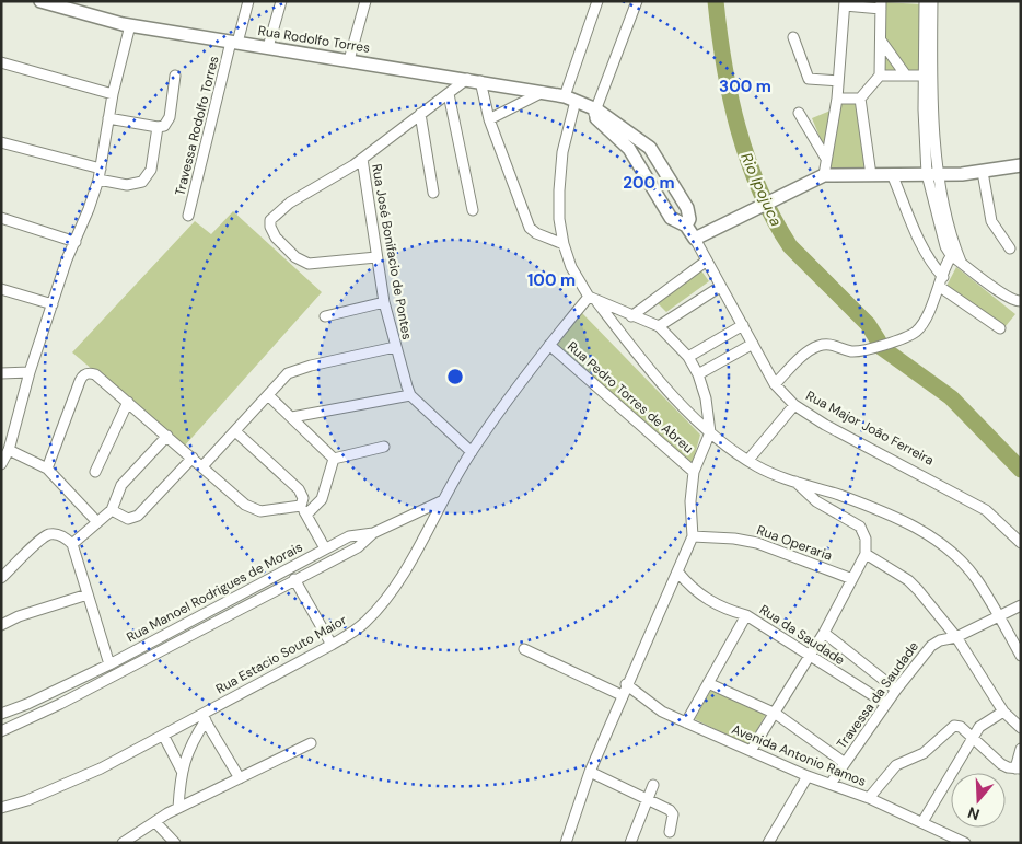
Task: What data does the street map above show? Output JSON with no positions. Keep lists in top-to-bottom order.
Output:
{
  "streets": {
    "main road": ["Rua Rodolfo Torres", "Rua Major João Ferreira"],
    "street": [
      "Travessa Rodolfo Torres",
      "Rua José Bonifacio de Pontes",
      "Rua Pedro Torres de Abreu",
      "Rua Operaria",
      "Rua Manoel Rodrigues de Morais",
      "Rua da Saudade",
      "Rua Estacio Souto Maior",
      "Travessa da Saudade",
      "Avenida Antonio Ramos"
    ]
  },
  "crossings": [
    ["Rua Rodolfo Torres", "Travessa Rodolfo Torres"],
    ["Rua Rodolfo Torres", "Rua Major João Ferreira"],
    ["Rua José Bonifacio de Pontes", "Rua Estacio Souto Maior"],
    ["Rua Pedro Torres de Abreu", "Rua Estacio Souto Maior"],
    ["Rua Manoel Rodrigues de Morais", "Rua Estacio Souto Maior"],
    ["Rua da Saudade", "Travessa da Saudade"],
    ["Travessa da Saudade", "Avenida Antonio Ramos"]
  ],
  "water": ["Rio Ipojuca"],
  "north": "bottom",
  "rings": ["300 m", "200 m", "100 m"]
}
